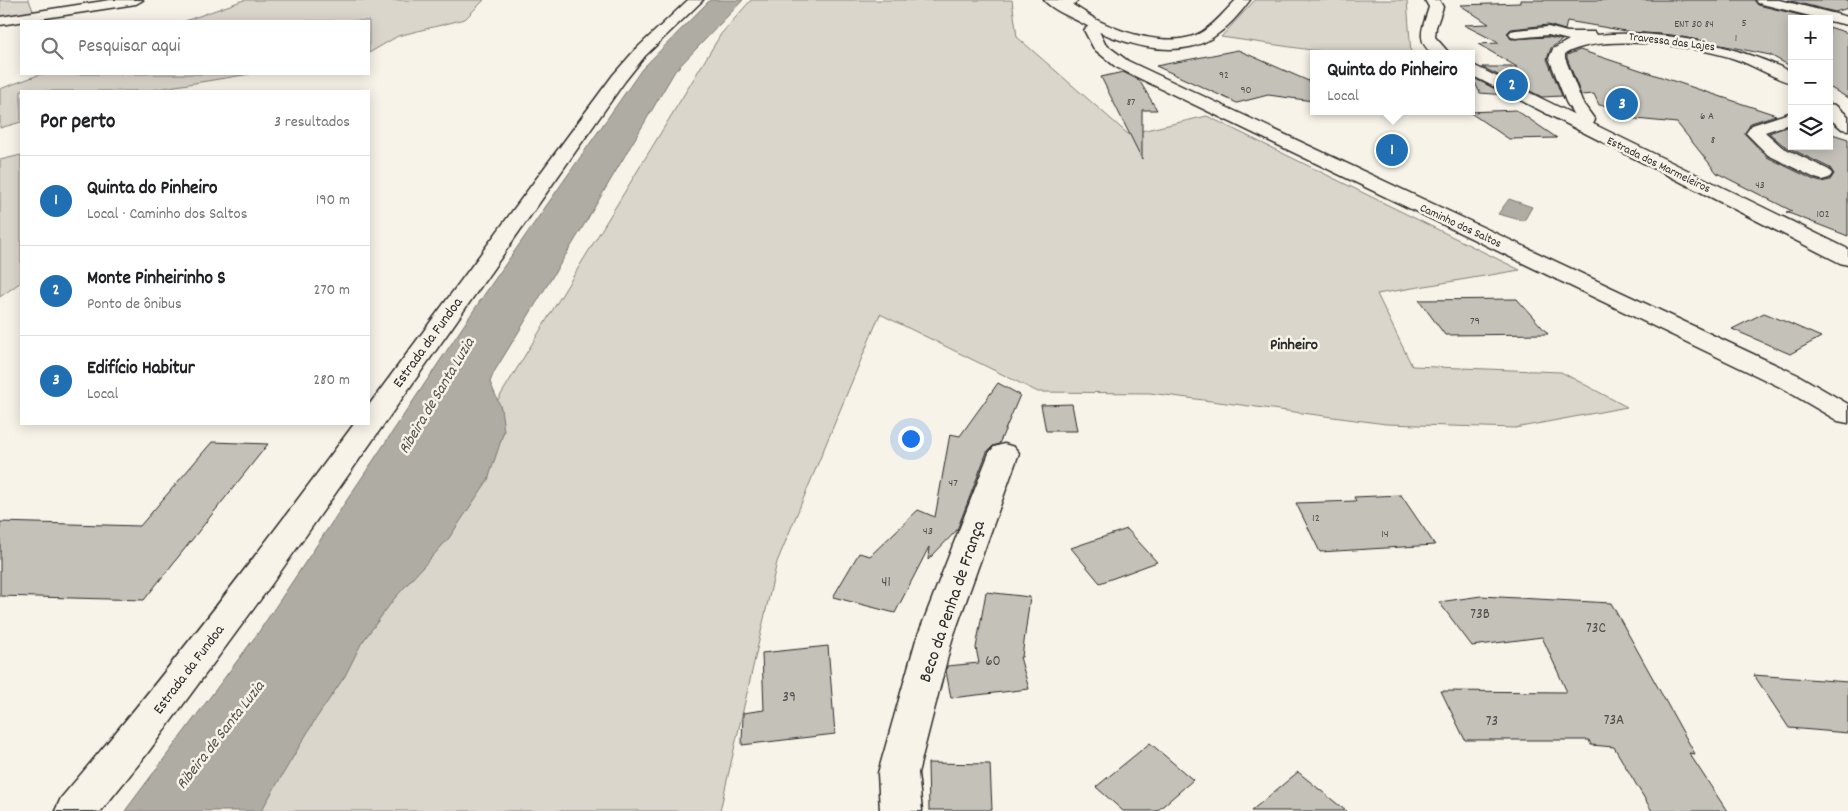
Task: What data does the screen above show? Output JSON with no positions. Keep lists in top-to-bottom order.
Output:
{
  "streets": {
    "street": [
      "Travessa das Lajes",
      "Estrada dos Marmeleiros",
      "Caminho dos Saltos",
      "Estrada da Fundoa",
      "Beco da Penha de França"
    ]
  },
  "districts": ["Pinheiro"],
  "water": ["Ribeira de Santa Luzia"],
  "house_numbers": [
    "5",
    "ENT 30 84",
    "1",
    "92",
    "90",
    "87",
    "6 A",
    "8",
    "43",
    "102",
    "79",
    "47",
    "12",
    "43",
    "14",
    "41",
    "73B",
    "73C",
    "60",
    "39",
    "73A",
    "73"
  ],
  "page": {
    "map_buttons": ["+", "−"],
    "search": "Pesquisar aqui",
    "popup": ["Quinta do Pinheiro", "Local"],
    "pins": ["2", "3", "1"],
    "heading": ["Por perto", "3 resultados"],
    "list": [
      {
        "mark": "1",
        "name": "Quinta do Pinheiro",
        "note": "Local · Caminho dos Saltos",
        "value": "190 m"
      },
      {
        "mark": "2",
        "name": "Monte Pinheirinho S",
        "note": "Ponto de ônibus",
        "value": "270 m"
      },
      {
        "mark": "3",
        "name": "Edifício Habitur",
        "note": "Local",
        "value": "280 m"
      }
    ]
  }
}
